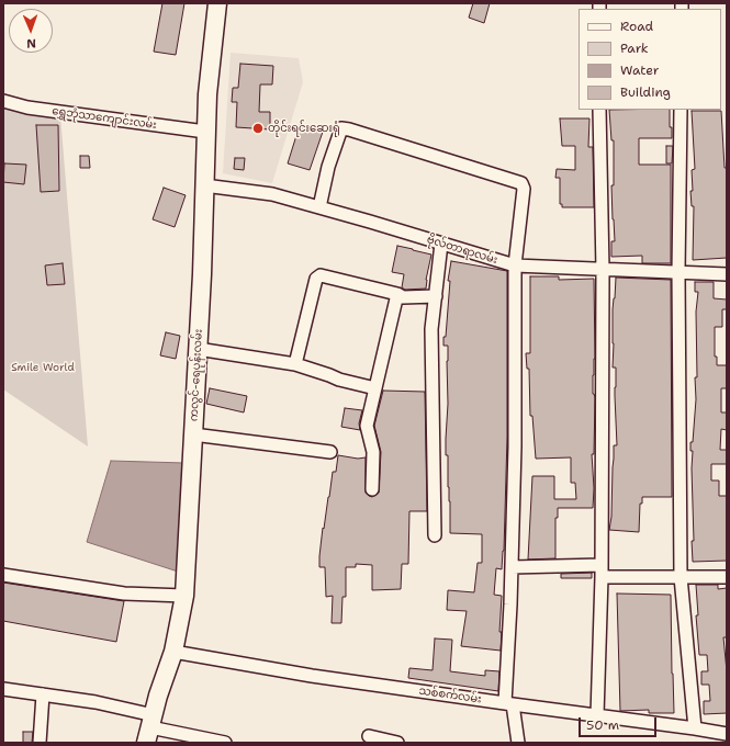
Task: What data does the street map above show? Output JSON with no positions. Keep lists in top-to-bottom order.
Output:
{
  "streets": {
    "street": [
      "ရွှေဘုံသာကျောင်းလမ်း",
      "ဗိုလ်တာရာလမ်း",
      "ကလွင်-ရေပုန်းလမ်း",
      "သစ်စက်လမ်း"
    ]
  },
  "crossings": [
    ["ရွှေဘုံသာကျောင်းလမ်း", "ကလွင်-ရေပုန်းလမ်း"],
    ["ဗိုလ်တာရာလမ်း", "ကလွင်-ရေပုန်းလမ်း"],
    ["ကလွင်-ရေပုန်းလမ်း", "သစ်စက်လမ်း"]
  ],
  "parks": ["Smile World"],
  "places": ["တိုင်းရင်းဆေးရုံ"],
  "legend": [
    "Road",
    "Park",
    "Water",
    "Building"
  ],
  "scale_bar": "50 m",
  "north": "bottom"
}
